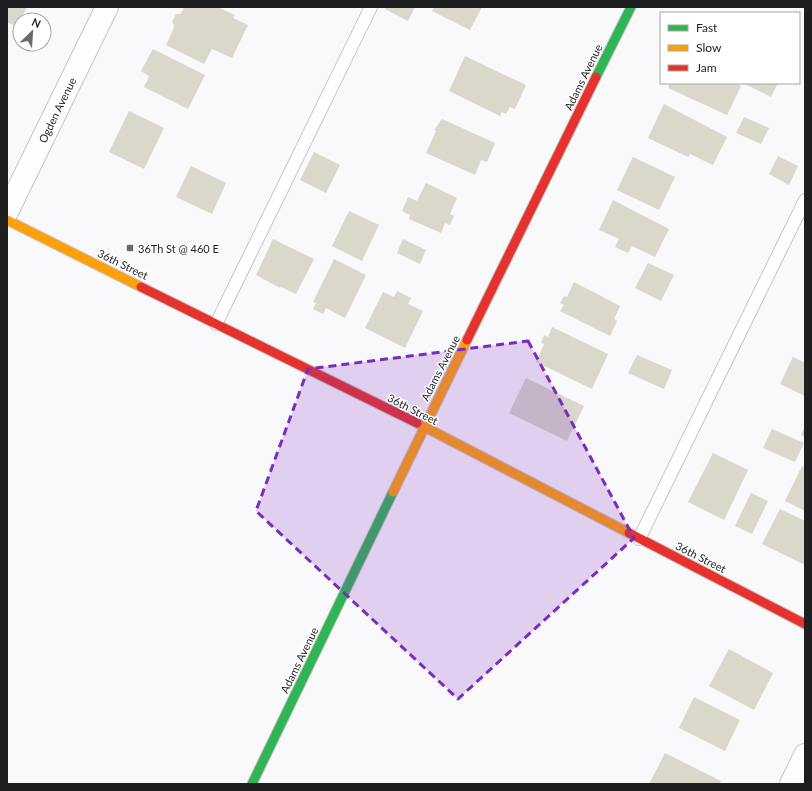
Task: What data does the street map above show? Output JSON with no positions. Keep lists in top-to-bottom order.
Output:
{
  "streets": {
    "main road": ["Adams Avenue", "36th Street"],
    "street": ["Ogden Avenue"]
  },
  "crossings": [
    ["Adams Avenue", "36th Street"]
  ],
  "places": {
    "transit": ["36Th St @ 460 E"]
  },
  "legend": ["Fast", "Slow", "Jam"],
  "north": "top right"
}
